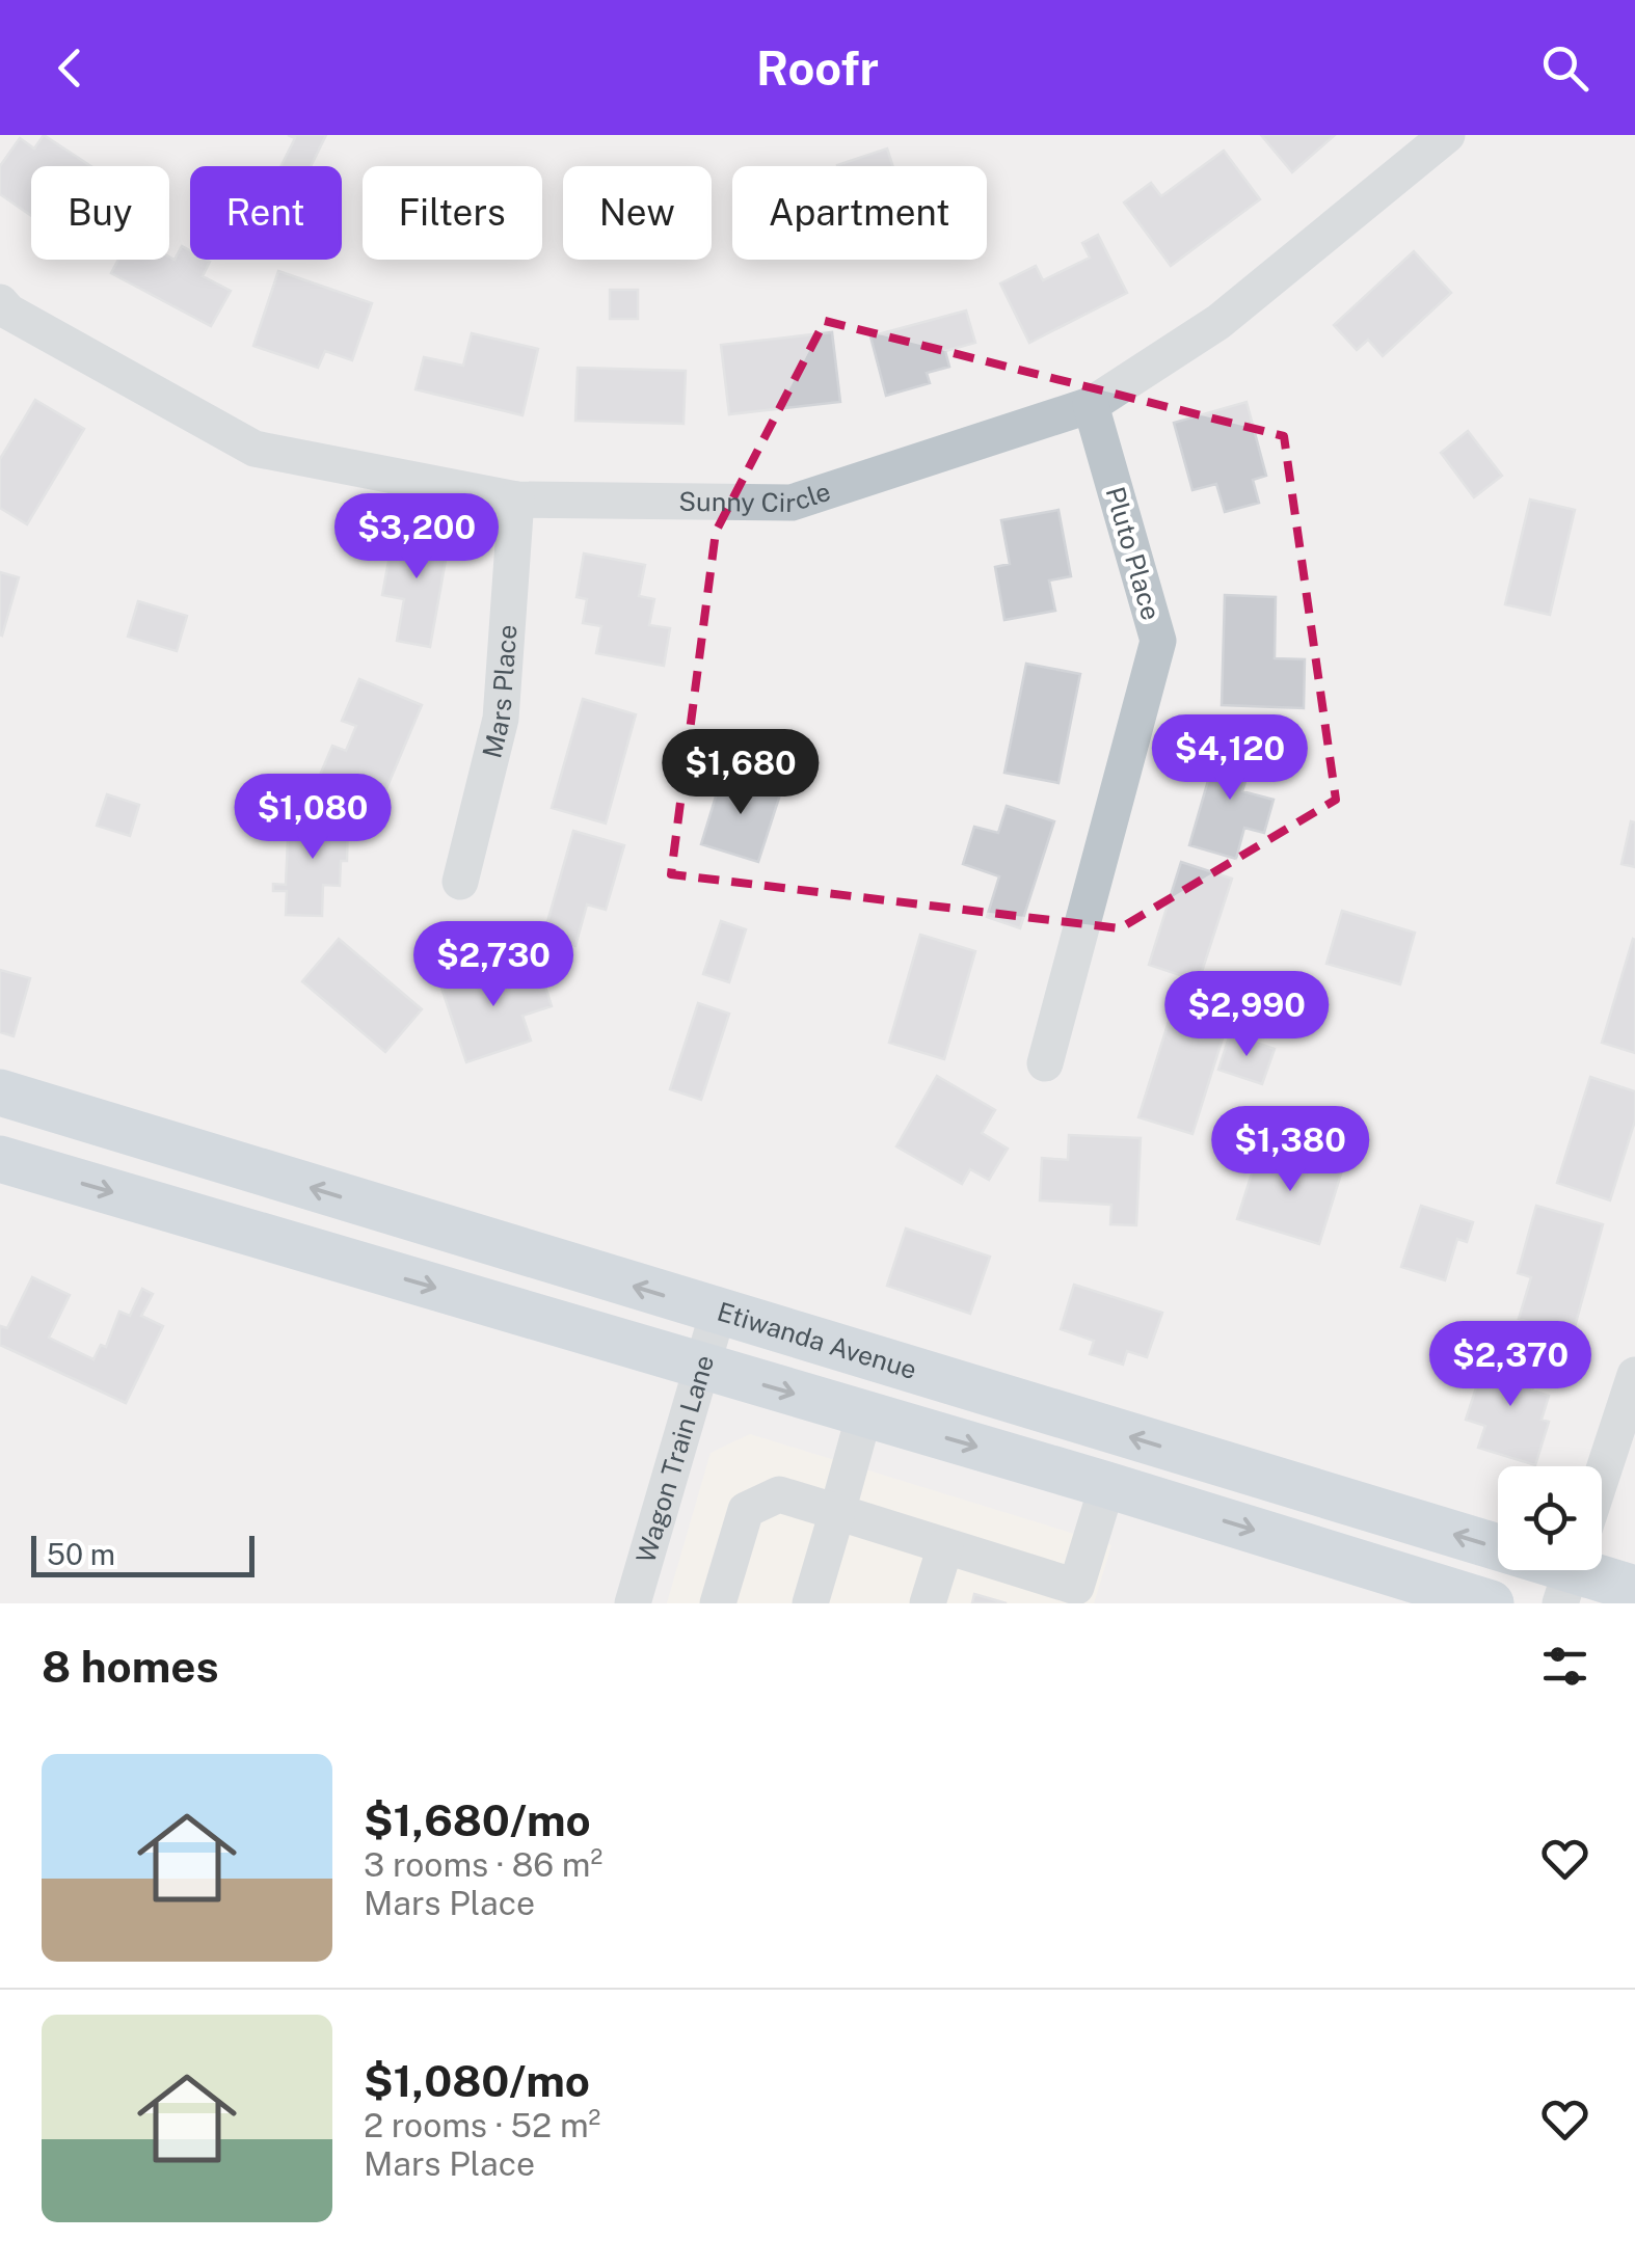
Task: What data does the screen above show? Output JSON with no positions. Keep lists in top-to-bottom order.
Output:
{
  "streets": {
    "main road": ["Etiwanda Avenue"],
    "street": [
      "Sunny Circle",
      "Pluto Place",
      "Mars Place",
      "Wagon Train Lane"
    ]
  },
  "crossings": [
    ["Sunny Circle", "Pluto Place"],
    ["Sunny Circle", "Mars Place"],
    ["Etiwanda Avenue", "Wagon Train Lane"]
  ],
  "scale_bar": "50 m",
  "page": {
    "header": "Roofr",
    "chip": [
      "Buy",
      "Rent",
      "Filters",
      "New",
      "Apartment"
    ],
    "price": [
      "$3,200",
      "$4,120",
      "$1,680",
      "$1,080",
      "$2,730",
      "$2,990",
      "$1,380",
      "$2,370"
    ],
    "scale": "50 m",
    "heading": "8 homes",
    "list": [
      {
        "name": "$1,680/mo",
        "note": "3 rooms · 86 m² · Mars Place"
      },
      {
        "name": "$1,080/mo",
        "note": "2 rooms · 52 m² · Mars Place"
      }
    ]
  }
}
